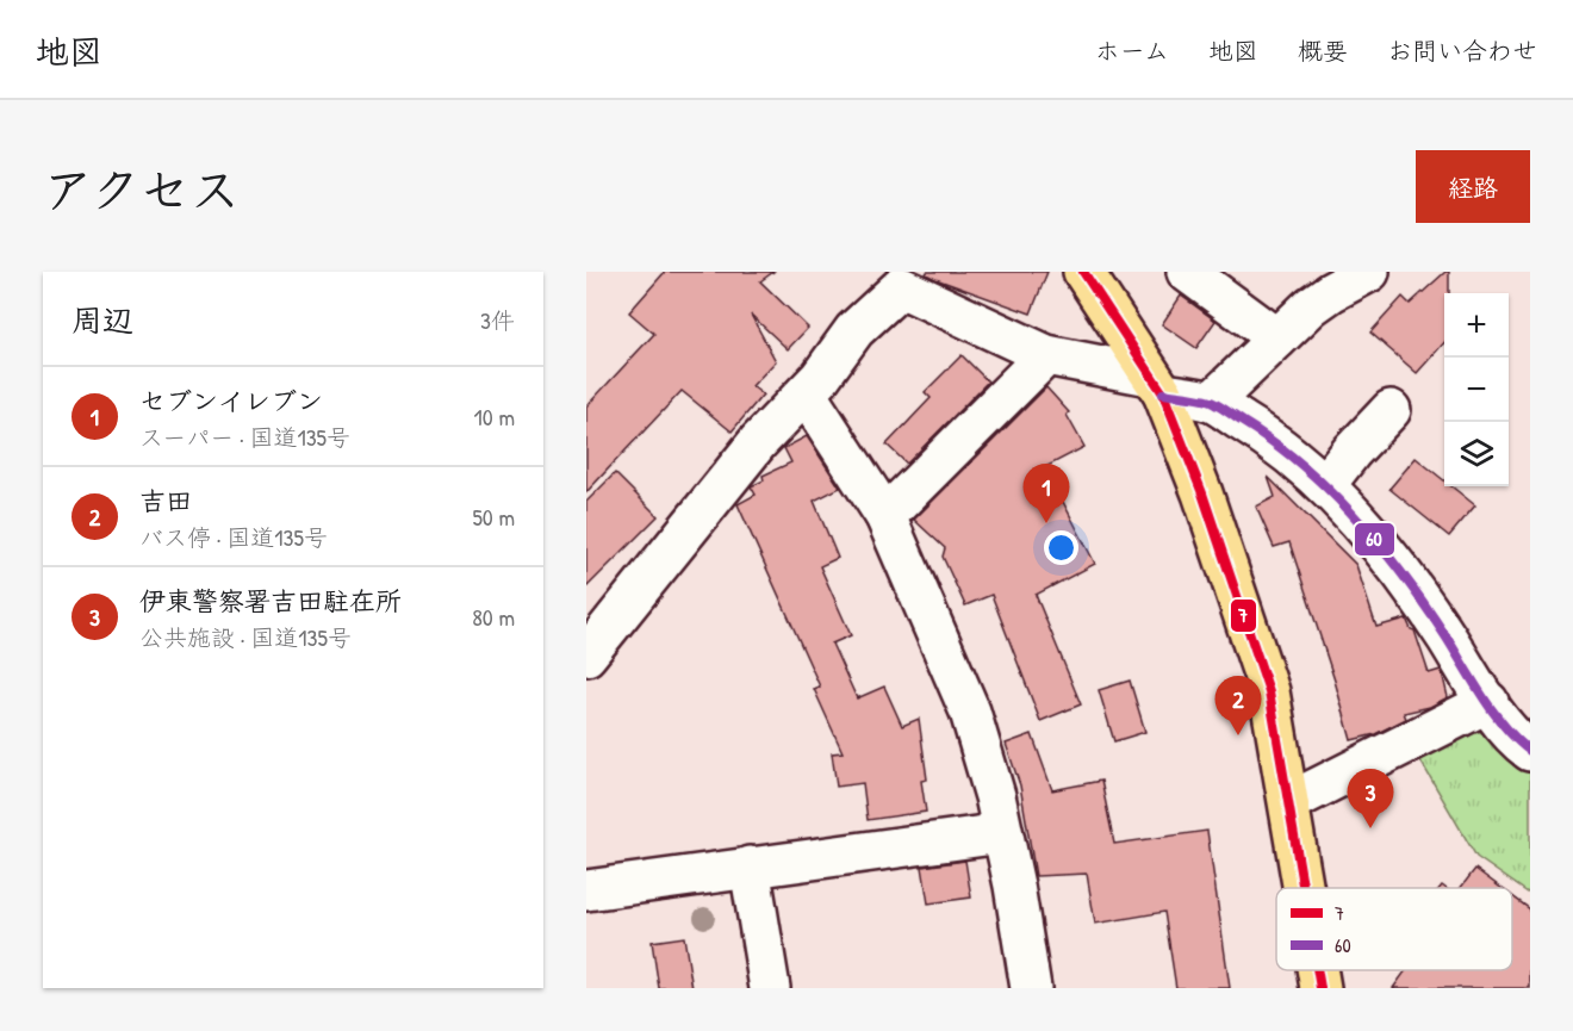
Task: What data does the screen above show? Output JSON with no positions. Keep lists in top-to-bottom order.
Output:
{
  "lines": ["transit line 7", "transit line 60"],
  "legend": ["7", "60"],
  "page": {
    "header": "地図",
    "nav": [
      "ホーム",
      "地図",
      "概要",
      "お問い合わせ"
    ],
    "title": "アクセス",
    "buttons": "経路",
    "heading": ["周辺", "3件"],
    "map_buttons": ["+", "−"],
    "list": [
      {
        "mark": "1",
        "name": "セブンイレブン",
        "note": "スーパー · 国道135号",
        "value": "10 m"
      },
      {
        "mark": "2",
        "name": "吉田",
        "note": "バス停 · 国道135号",
        "value": "50 m"
      },
      {
        "mark": "3",
        "name": "伊東警察署吉田駐在所",
        "note": "公共施設 · 国道135号",
        "value": "80 m"
      }
    ],
    "pins": ["1", "2", "3"]
  }
}
